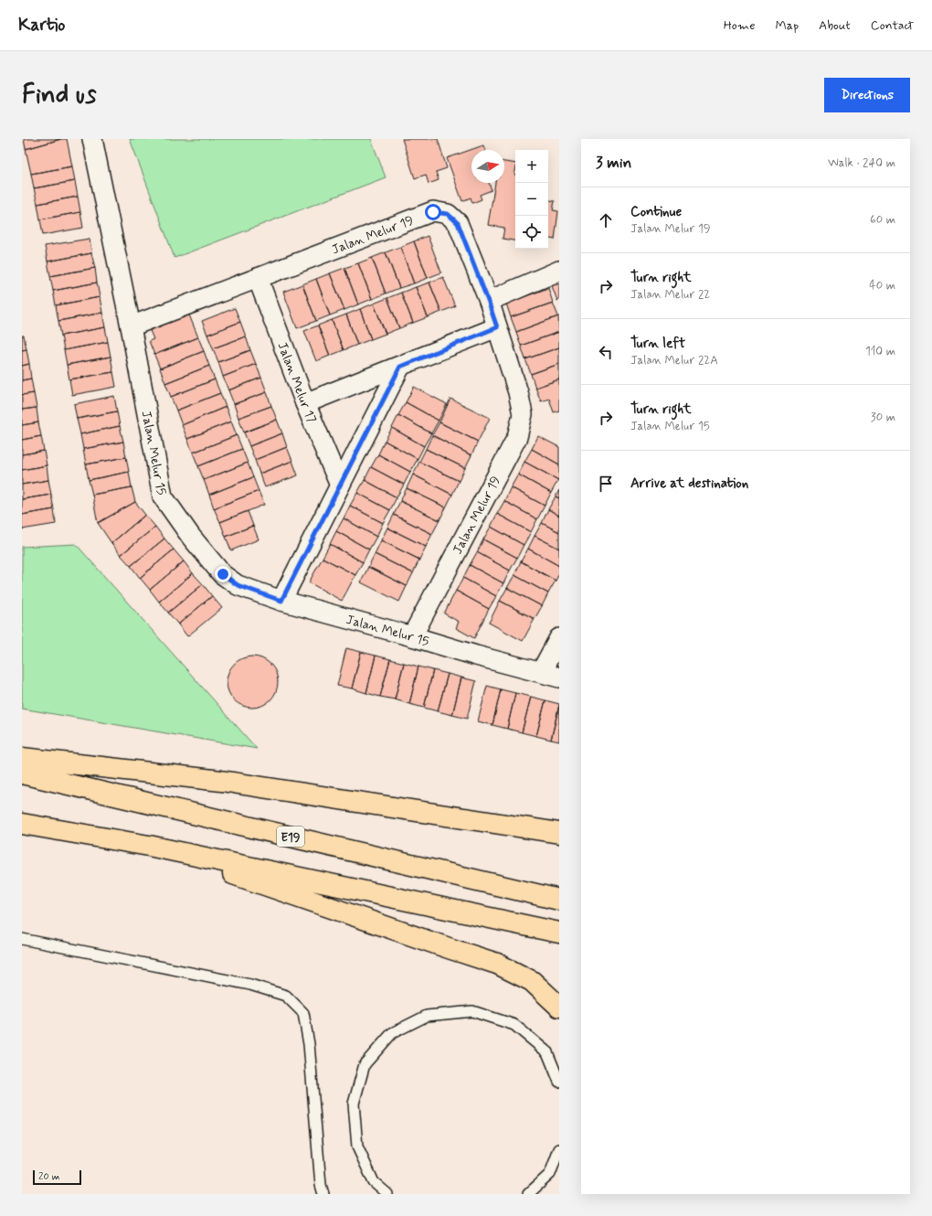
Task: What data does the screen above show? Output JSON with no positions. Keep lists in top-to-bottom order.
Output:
{
  "streets": {
    "highway": ["E19"],
    "street": ["Jalan Melur 19", "Jalan Melur 17", "Jalan Melur 15"]
  },
  "crossings": [
    ["Jalan Melur 19", "Jalan Melur 17"],
    ["Jalan Melur 19", "Jalan Melur 15"]
  ],
  "scale_bar": "20 m",
  "north": "right",
  "page": {
    "header": "Kartio",
    "nav": [
      "Home",
      "Map",
      "About",
      "Contact"
    ],
    "buttons": "Directions",
    "title": "Find us",
    "heading": ["3 min", "Walk · 240 m"],
    "map_buttons": ["+", "−"],
    "list": [
      ["Continue", "Jalan Melur 19", "60 m"],
      ["Turn right", "Jalan Melur 22", "40 m"],
      ["Turn left", "Jalan Melur 22A", "110 m"],
      ["Turn right", "Jalan Melur 15", "30 m"],
      "Arrive at destination"
    ],
    "scale": "20 m"
  }
}
